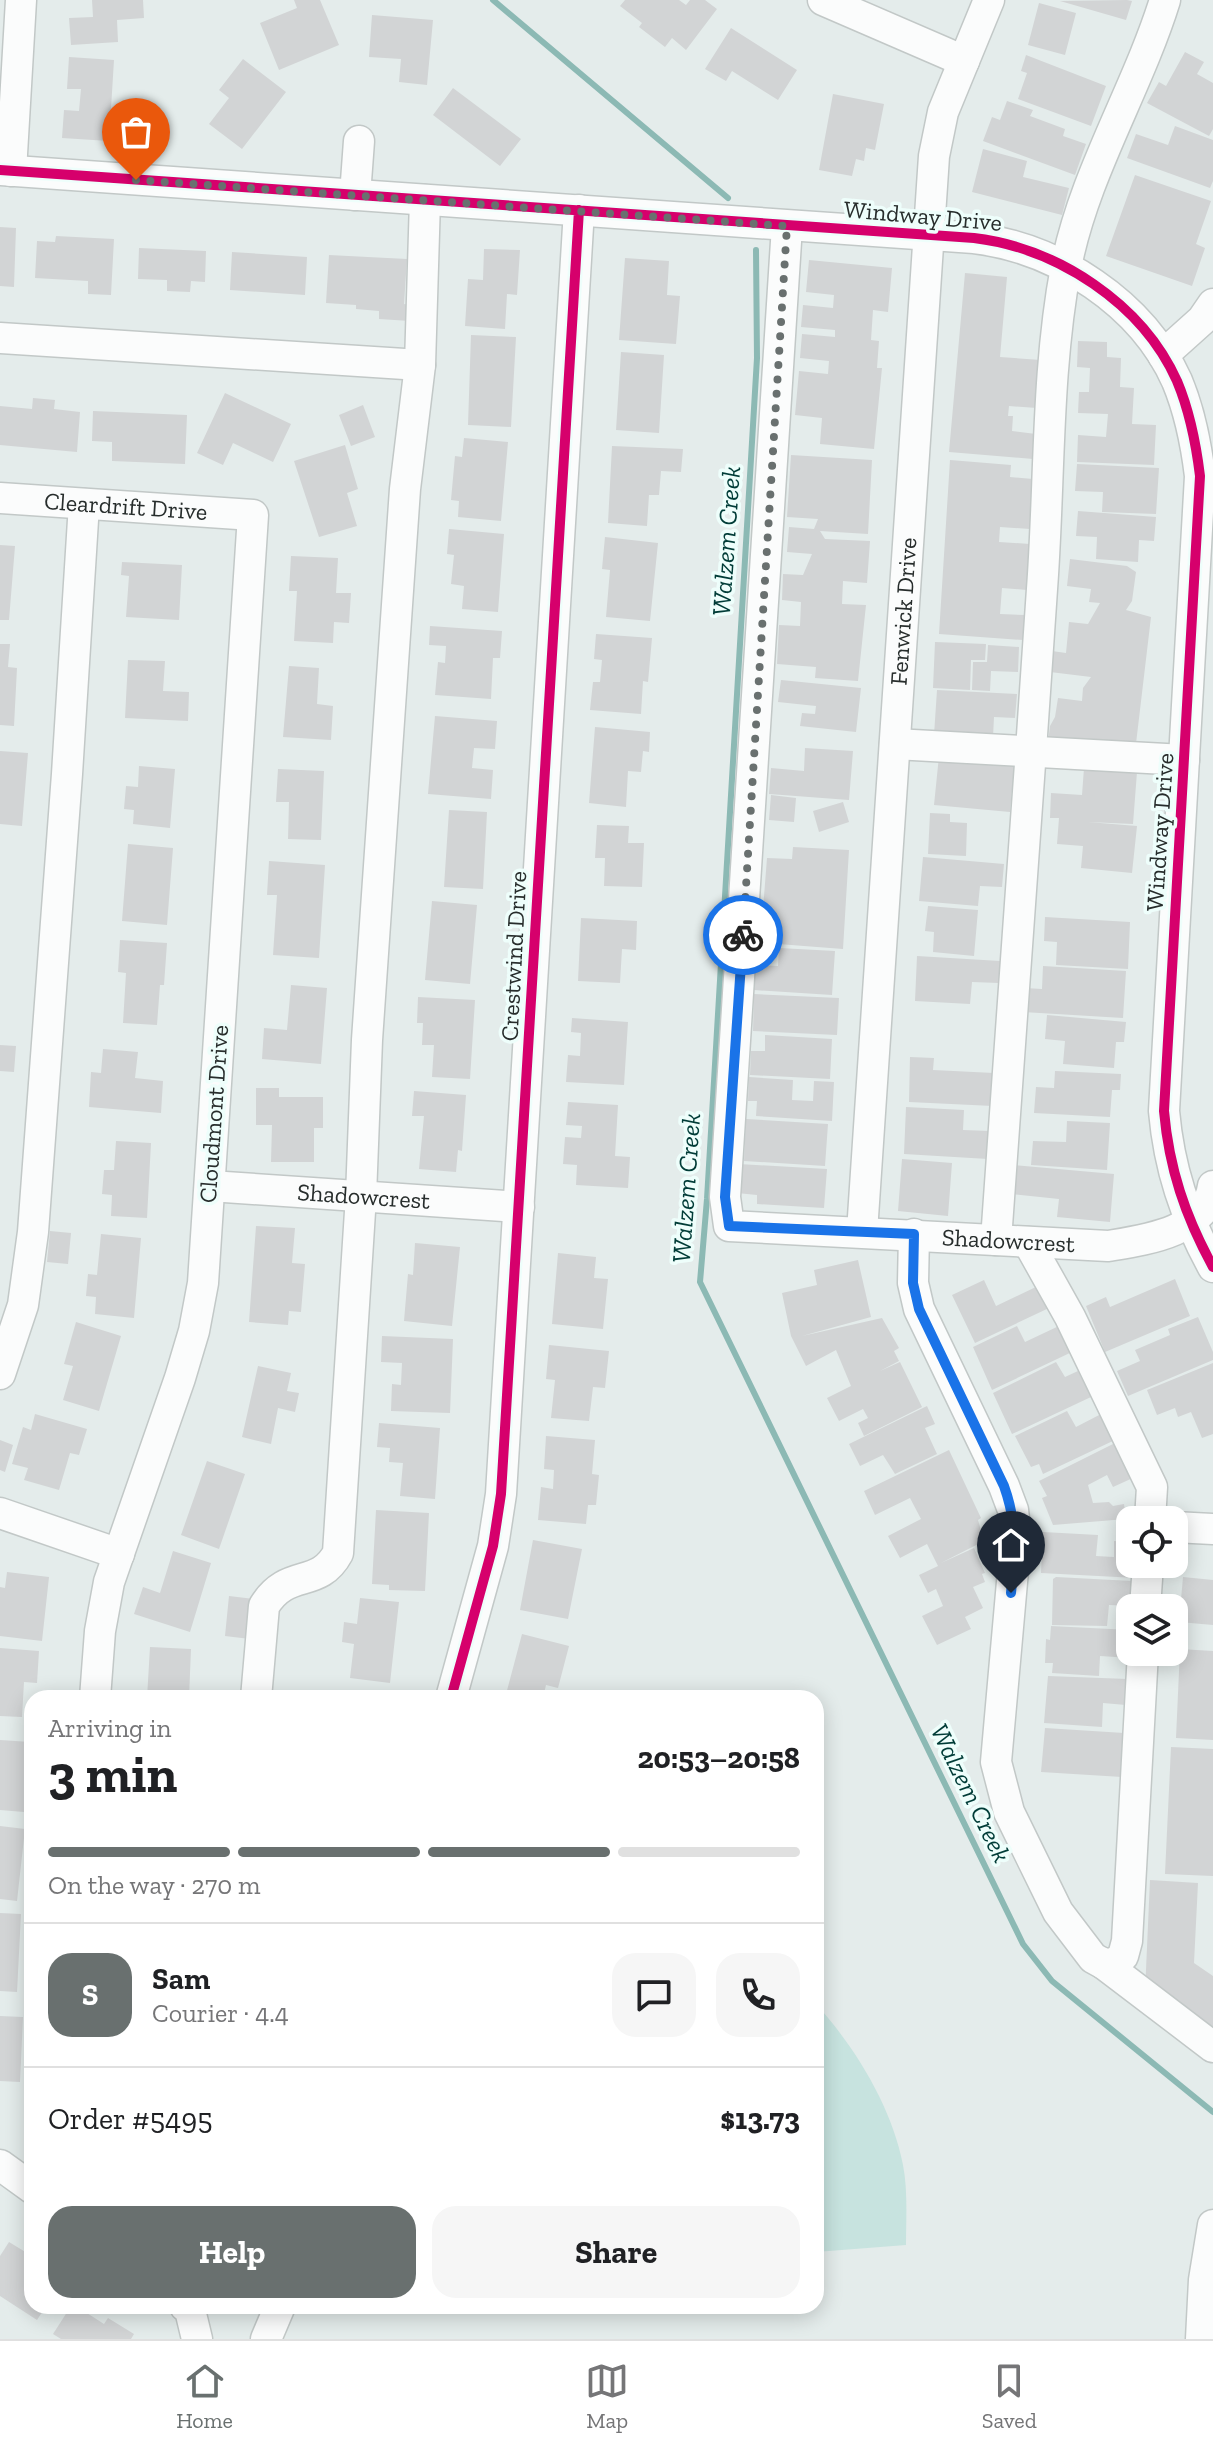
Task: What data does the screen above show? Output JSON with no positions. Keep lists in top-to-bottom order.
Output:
{
  "streets": {
    "street": [
      "Windway Drive",
      "Cleardrift Drive",
      "Fenwick Drive",
      "Crestwind Drive",
      "Cloudmont Drive",
      "Shadowcrest"
    ]
  },
  "crossings": [
    ["Windway Drive", "Fenwick Drive"],
    ["Windway Drive", "Crestwind Drive"],
    ["Windway Drive", "Shadowcrest"],
    ["Cleardrift Drive", "Cloudmont Drive"],
    ["Fenwick Drive", "Shadowcrest"],
    ["Crestwind Drive", "Shadowcrest"],
    ["Cloudmont Drive", "Shadowcrest"]
  ],
  "water": ["Walzem Creek"],
  "page": {
    "heading": ["3 min", "Arriving in", "20:53–20:58"],
    "panel": [
      "Sam",
      "Courier · 4.4",
      "Order #5495",
      "$13.73"
    ],
    "bar": "On the way · 270 m",
    "round": "S",
    "buttons": ["Help", "Share"],
    "tabs": ["Home", "Map", "Saved"]
  }
}
